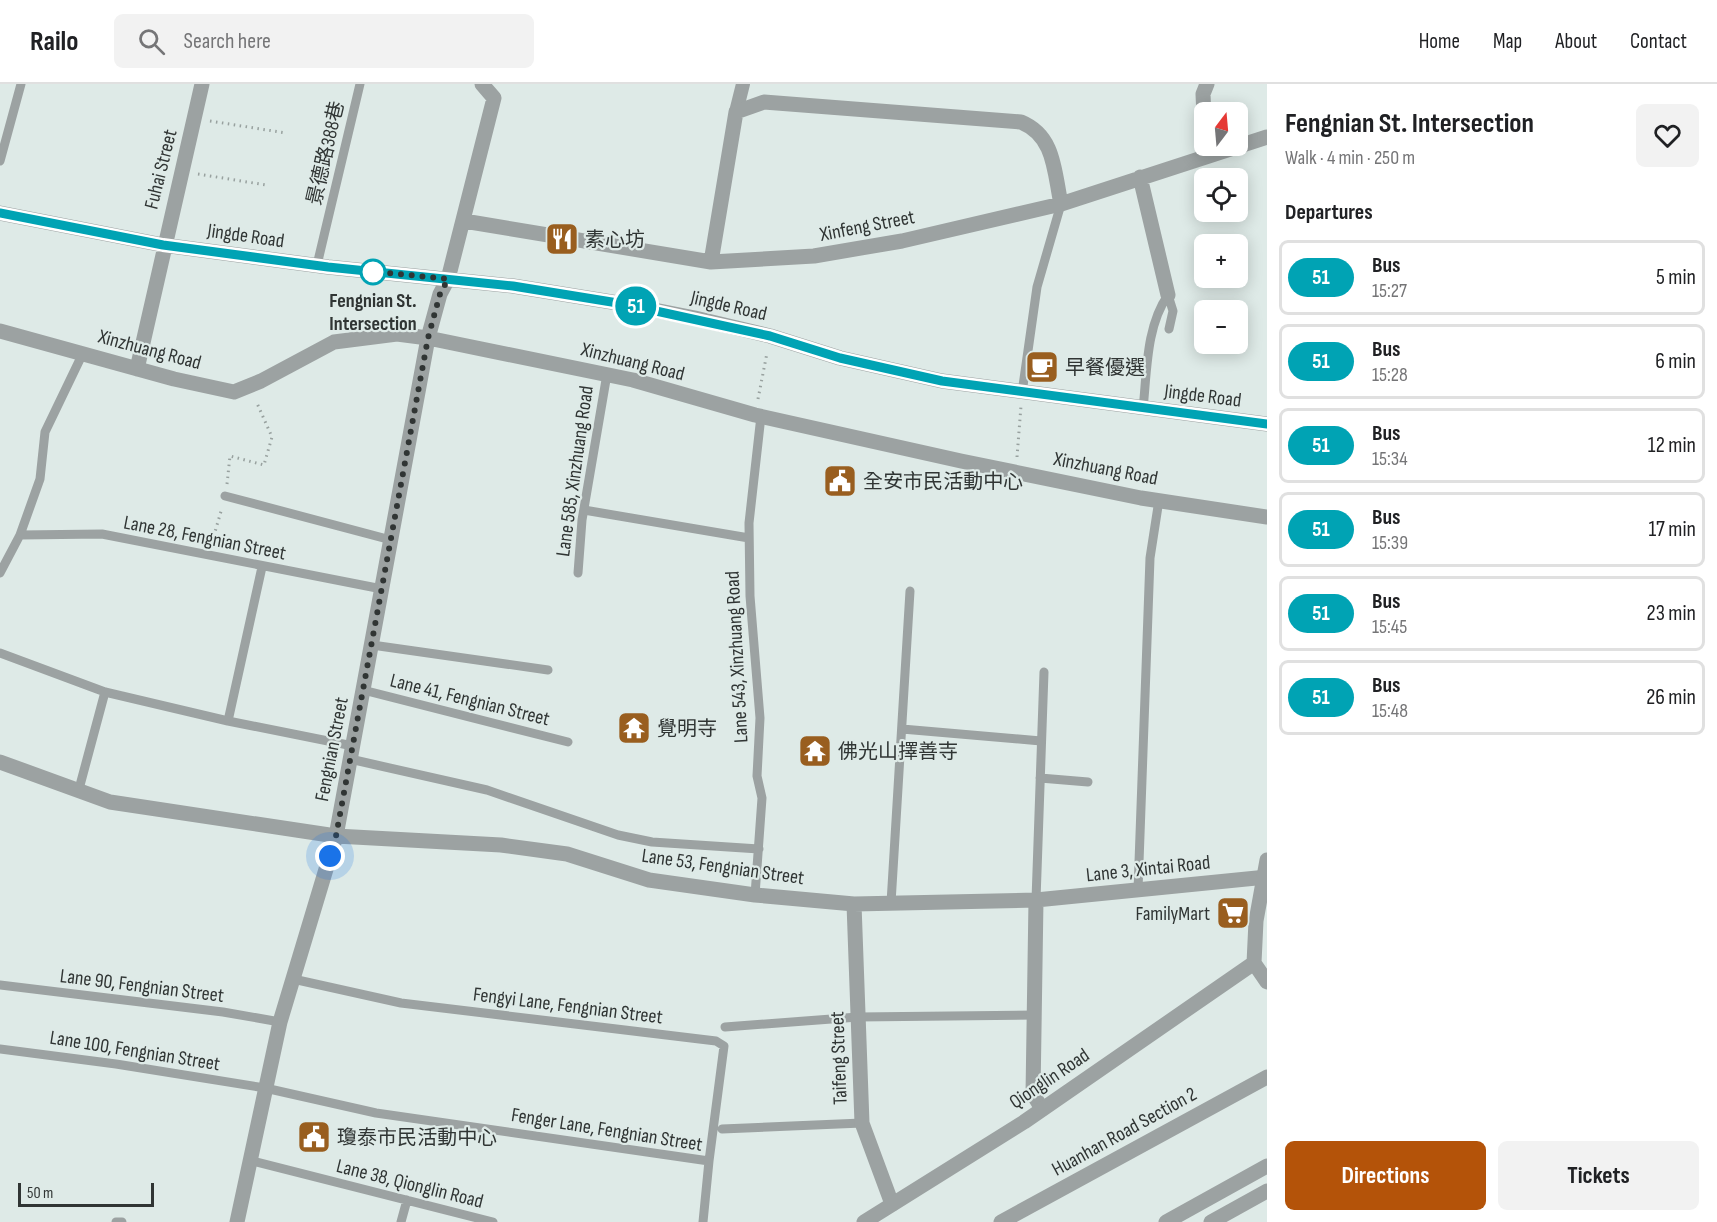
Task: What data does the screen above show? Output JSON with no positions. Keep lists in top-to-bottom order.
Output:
{
  "streets": {
    "street": [
      "Fuhai Street",
      "Xinfeng Street",
      "Jingde Road",
      "Xinzhuang Road",
      "Fengnian Street",
      "Lane 53, Fengnian Street",
      "Lane 3, Xintai Road",
      "Taifeng Street",
      "Qionglin Road",
      "Huanhan Road Section 2"
    ],
    "lane": [
      "景德路388巷",
      "Lane 585, Xinzhuang Road",
      "Lane 28, Fengnian Street",
      "Lane 543, Xinzhuang Road",
      "Lane 41, Fengnian Street",
      "Lane 90, Fengnian Street",
      "Fengyi Lane, Fengnian Street",
      "Lane 100, Fengnian Street",
      "Fenger Lane, Fengnian Street",
      "Lane 38, Qionglin Road"
    ]
  },
  "crossings": [
    ["景德路388巷", "Jingde Road"],
    ["Fuhai Street", "Jingde Road"],
    ["Fuhai Street", "Xinzhuang Road"],
    ["Xinfeng Street", "Fengnian Street"],
    ["Jingde Road", "Fengnian Street"],
    ["Xinzhuang Road", "Lane 585, Xinzhuang Road"],
    ["Xinzhuang Road", "Lane 543, Xinzhuang Road"],
    ["Xinzhuang Road", "Fengnian Street"],
    ["Lane 28, Fengnian Street", "Fengnian Street"],
    ["Lane 543, Xinzhuang Road", "Lane 53, Fengnian Street"],
    ["Lane 41, Fengnian Street", "Fengnian Street"],
    ["Fengnian Street", "Lane 53, Fengnian Street"],
    ["Fengnian Street", "Lane 90, Fengnian Street"],
    ["Fengnian Street", "Fengyi Lane, Fengnian Street"],
    ["Fengnian Street", "Lane 100, Fengnian Street"],
    ["Fengnian Street", "Fenger Lane, Fengnian Street"],
    ["Fengnian Street", "Lane 38, Qionglin Road"],
    ["Lane 53, Fengnian Street", "Lane 3, Xintai Road"],
    ["Lane 53, Fengnian Street", "Taifeng Street"],
    ["Fengyi Lane, Fengnian Street", "Fenger Lane, Fengnian Street"],
    ["Lane 100, Fengnian Street", "Fenger Lane, Fengnian Street"],
    ["Taifeng Street", "Qionglin Road"]
  ],
  "places": {
    "restaurant": ["素心坊"],
    "other": ["Fengnian St. Intersection"],
    "cafe": ["早餐優選"],
    "public building": ["全安市民活動中心", "瓊泰市民活動中心"],
    "temple": ["覺明寺", "佛光山擇善寺"],
    "supermarket": ["FamilyMart"]
  },
  "lines": ["bus line 51"],
  "scale_bar": "50 m",
  "north": "top",
  "page": {
    "header": "Railo",
    "search": "Search here",
    "nav": [
      "Home",
      "Map",
      "About",
      "Contact"
    ],
    "on_map": "51",
    "heading": [
      ["Fengnian St. Intersection", "Walk · 4 min · 250 m"],
      "Departures"
    ],
    "map_buttons": ["+", "−"],
    "list": [
      {
        "mark": "51",
        "name": "Bus",
        "note": "15:27",
        "value": "5 min"
      },
      {
        "mark": "51",
        "name": "Bus",
        "note": "15:28",
        "value": "6 min"
      },
      {
        "mark": "51",
        "name": "Bus",
        "note": "15:34",
        "value": "12 min"
      },
      {
        "mark": "51",
        "name": "Bus",
        "note": "15:39",
        "value": "17 min"
      },
      {
        "mark": "51",
        "name": "Bus",
        "note": "15:45",
        "value": "23 min"
      },
      {
        "mark": "51",
        "name": "Bus",
        "note": "15:48",
        "value": "26 min"
      }
    ],
    "buttons": ["Directions", "Tickets"],
    "scale": "50 m"
  }
}
